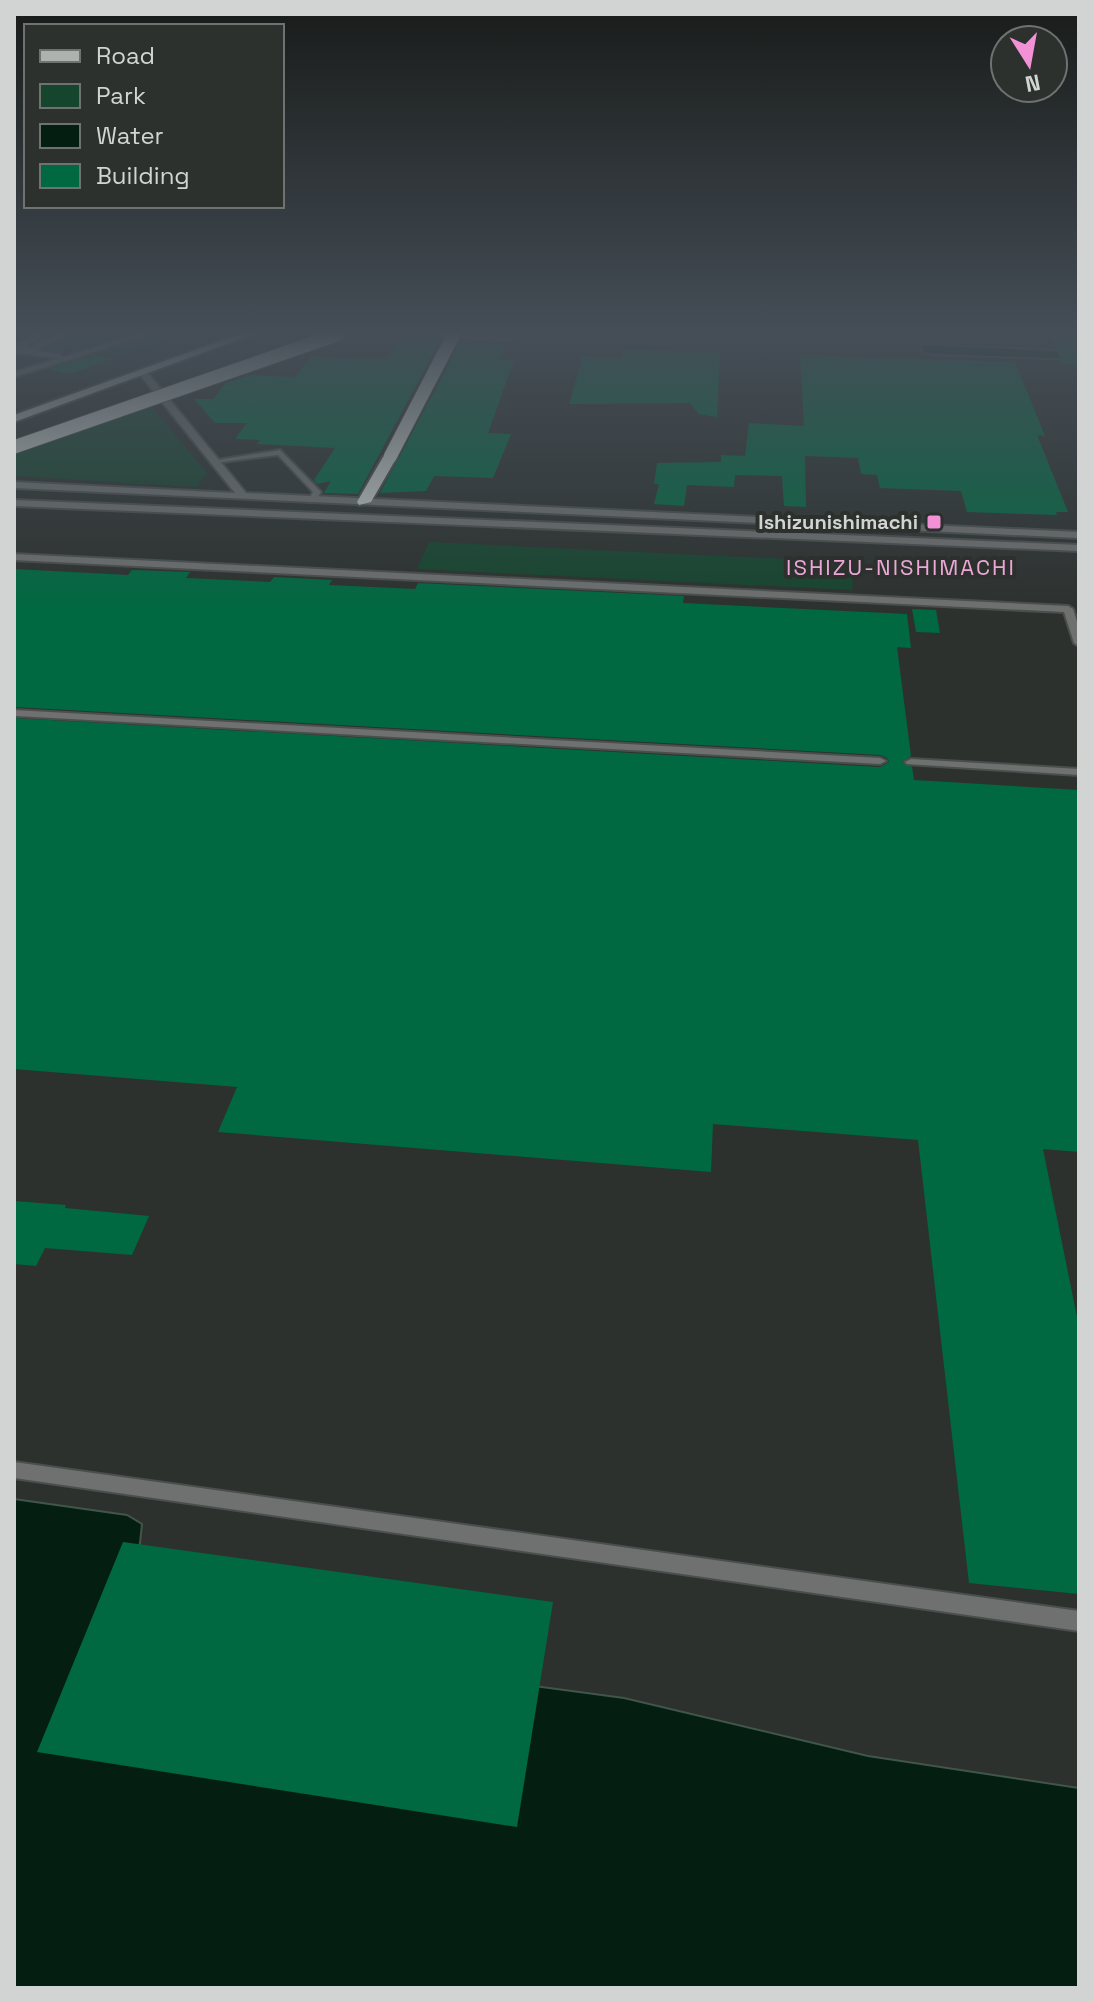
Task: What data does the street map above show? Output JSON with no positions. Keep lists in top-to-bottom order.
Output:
{
  "districts": ["ISHIZU-NISHIMACHI"],
  "places": {
    "transit": ["Ishizunishimachi"]
  },
  "legend": [
    "Road",
    "Park",
    "Water",
    "Building"
  ],
  "north": "bottom"
}
